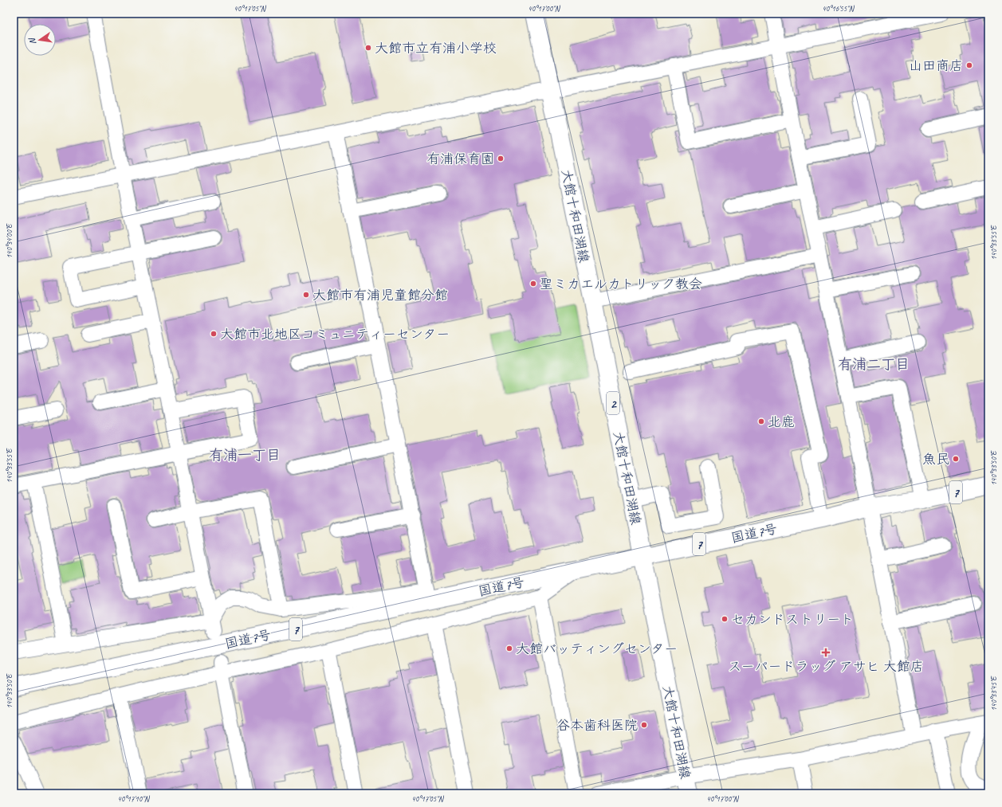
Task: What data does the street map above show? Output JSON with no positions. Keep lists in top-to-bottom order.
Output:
{
  "streets": {
    "main road": [
      "大館十和田湖線",
      "2",
      "7",
      "国道7号"
    ]
  },
  "crossings": [
    ["大館十和田湖線", "国道7号"]
  ],
  "districts": ["有浦二丁目", "有浦一丁目"],
  "places": {
    "other": [
      "大館市立有浦小学校",
      "山田商店",
      "有浦保育園",
      "聖ミカエルカトリック教会",
      "大館市有浦児童館分館",
      "大館市北地区コミュニティーセンター",
      "北鹿",
      "魚民",
      "セカンドストリート",
      "大館バッティングセンター",
      "谷本歯科医院"
    ],
    "health": ["スーパードラッグ アサヒ 大館店"]
  },
  "north": "left",
  "coordinates": [
    "40°17'05\"N",
    "40°17'00\"N",
    "40°16'55\"N",
    "140°34'00\"E",
    "140°33'55\"E",
    "140°33'50\"E",
    "140°33'45\"E",
    "40°17'10\"N"
  ]
}
